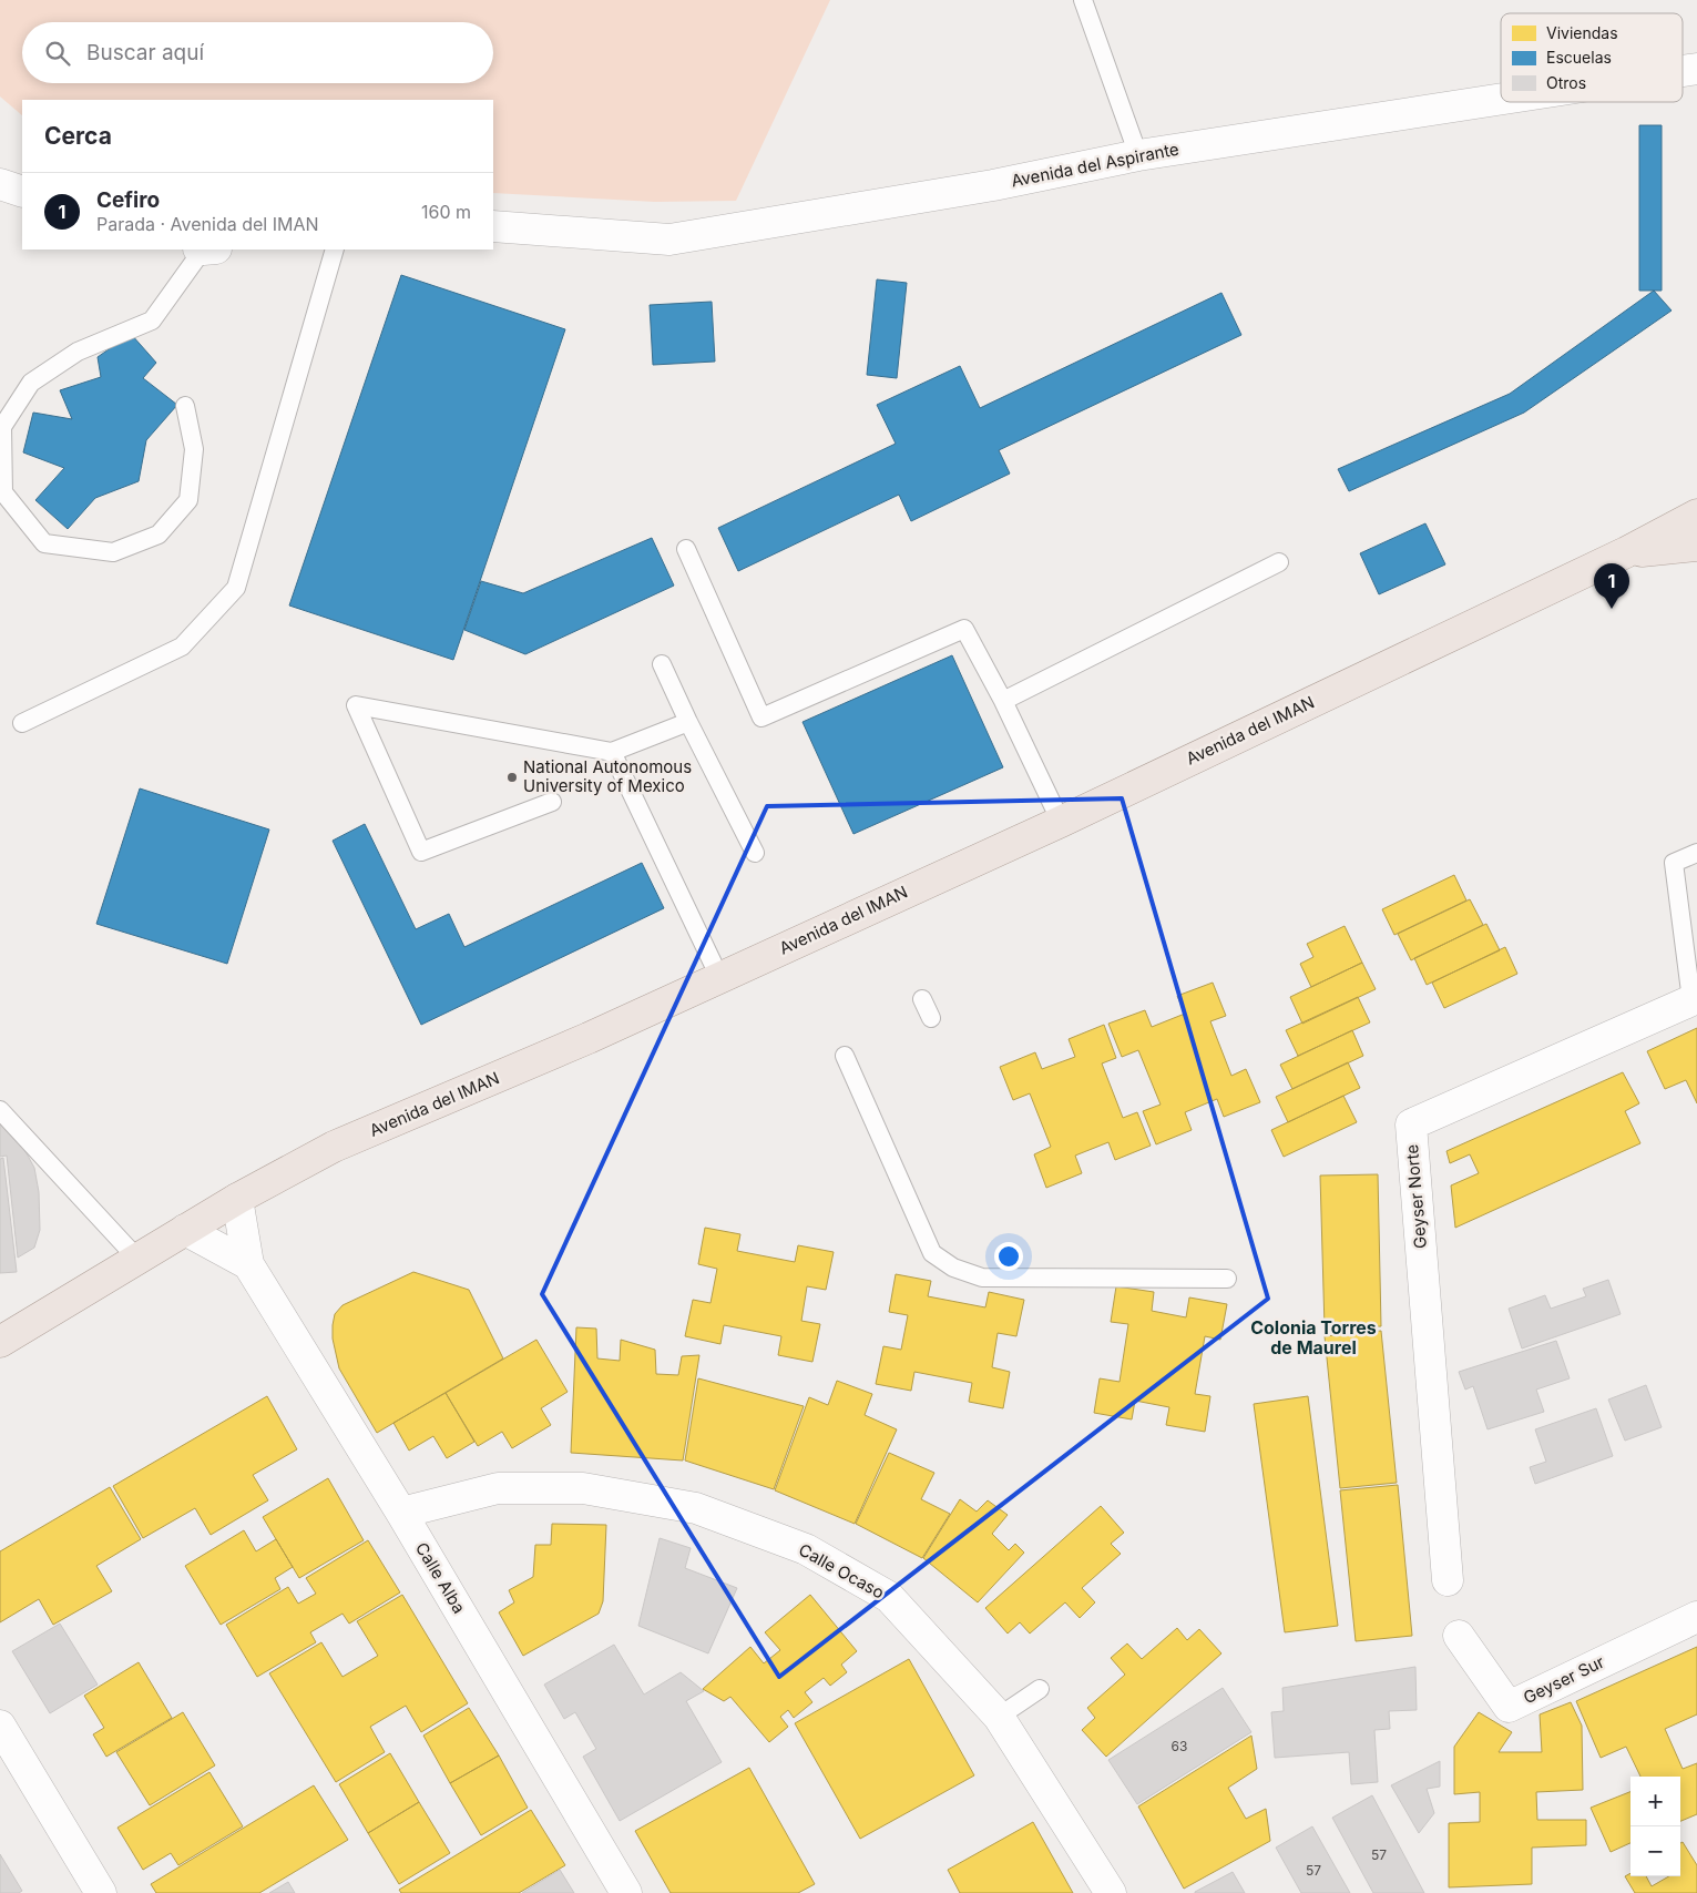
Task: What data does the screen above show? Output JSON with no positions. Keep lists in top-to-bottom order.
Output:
{
  "streets": {
    "main road": ["Avenida del IMAN"],
    "street": [
      "Avenida del Aspirante",
      "Geyser Norte",
      "Calle Ocaso",
      "Calle Alba",
      "Geyser Sur"
    ]
  },
  "crossings": [
    ["Avenida del IMAN", "Calle Alba"],
    ["Calle Ocaso", "Calle Alba"]
  ],
  "districts": ["Colonia Torres de Maurel"],
  "places": ["National Autonomous University of Mexico"],
  "house_numbers": ["63", "57", "57"],
  "legend": ["Viviendas", "Escuelas", "Otros"],
  "page": {
    "search": "Buscar aquí",
    "heading": "Cerca",
    "list": [
      {
        "mark": "1",
        "name": "Cefiro",
        "note": "Parada · Avenida del IMAN",
        "value": "160 m"
      }
    ],
    "pins": "1",
    "map_buttons": ["+", "−"]
  }
}
